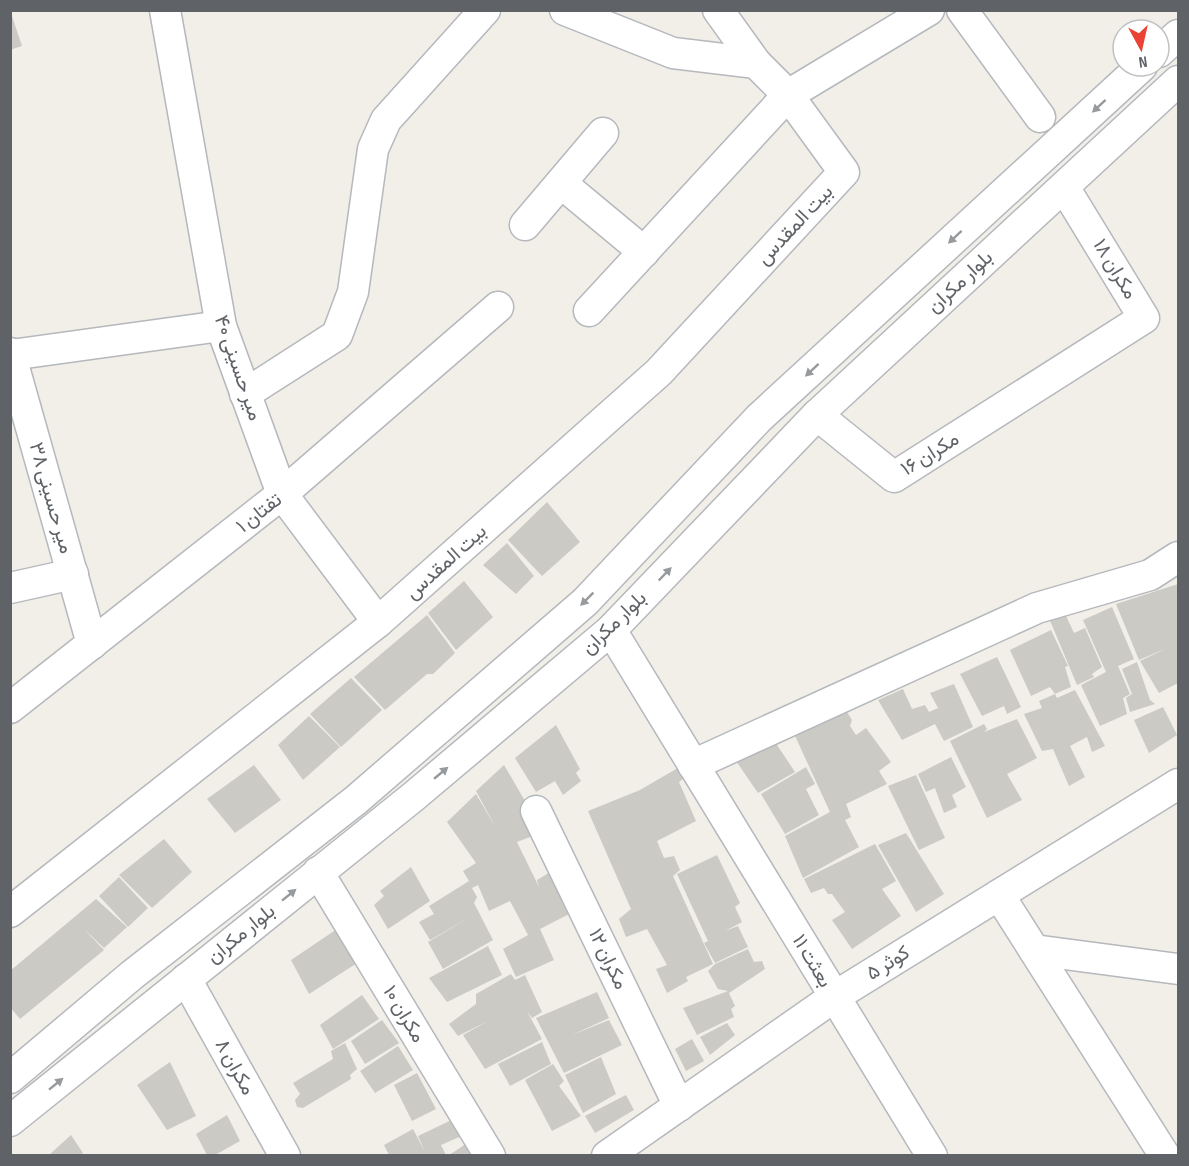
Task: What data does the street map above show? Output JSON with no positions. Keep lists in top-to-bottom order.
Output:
{
  "streets": {
    "street": [
      "بیت المقدس",
      "مکران ۱۸",
      "بلوار مکران",
      "میر حسینی ۴۰",
      "مکران ۱۶",
      "میر حسینی ۳۸",
      "تفتان ۱",
      "مکران ۱۲",
      "بعثت ۱۱",
      "کوثر ۵",
      "مکران ۱۰",
      "مکران ۸"
    ]
  },
  "crossings": [
    ["بیت المقدس", "میر حسینی ۴۰"],
    ["مکران ۱۸", "بلوار مکران"],
    ["مکران ۱۸", "مکران ۱۶"],
    ["بلوار مکران", "مکران ۱۶"],
    ["بلوار مکران", "بعثت ۱۱"],
    ["بلوار مکران", "مکران ۱۰"],
    ["بلوار مکران", "مکران ۸"],
    ["میر حسینی ۴۰", "تفتان ۱"],
    ["میر حسینی ۳۸", "تفتان ۱"],
    ["مکران ۱۲", "کوثر ۵"],
    ["بعثت ۱۱", "کوثر ۵"]
  ],
  "north": "bottom"
}
